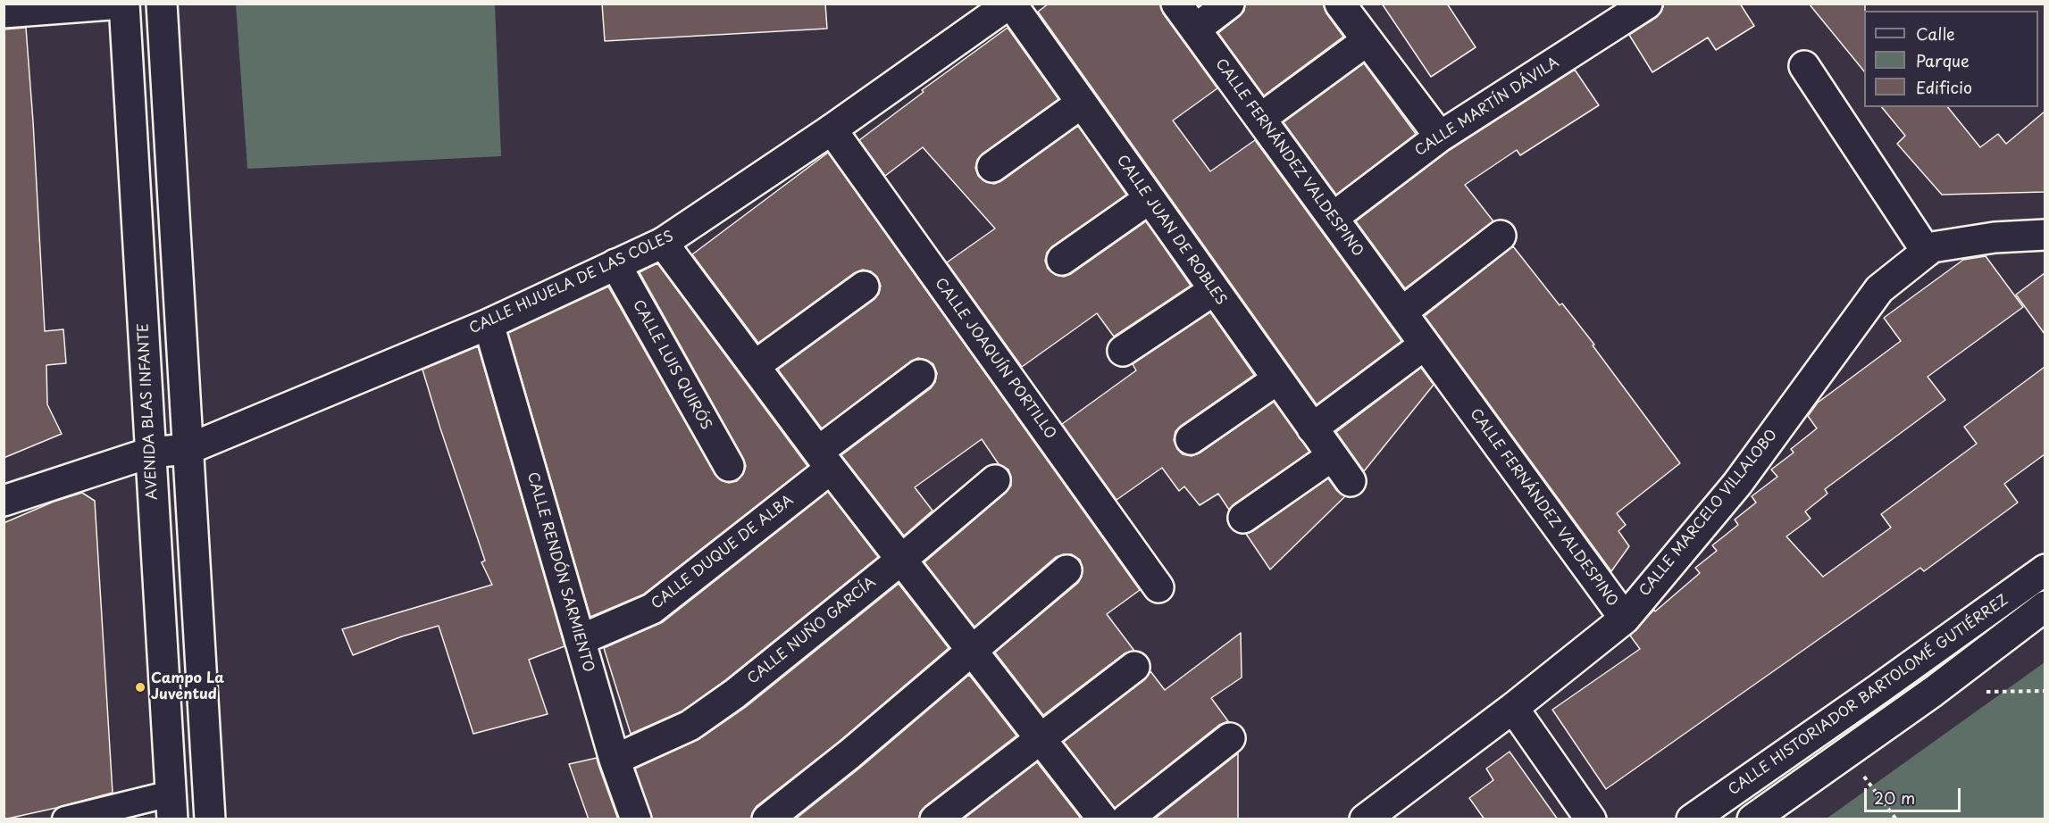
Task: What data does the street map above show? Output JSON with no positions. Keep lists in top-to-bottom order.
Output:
{
  "streets": {
    "street": [
      "CALLE MARTÍN DÁVILA",
      "CALLE FERNÁNDEZ VALDESPINO",
      "CALLE JUAN DE ROBLES",
      "CALLE HIJUELA DE LAS COLES",
      "CALLE JOAQUÍN PORTILLO",
      "CALLE LUIS QUIRÓS",
      "AVENIDA BLAS INFANTE",
      "CALLE MARCELO VILLALOBO",
      "CALLE DUQUE DE ALBA",
      "CALLE RENDÓN SARMIENTO",
      "CALLE NUÑO GARCÍA",
      "CALLE HISTORIADOR BARTOLOMÉ GUTIÉRREZ"
    ]
  },
  "crossings": [
    ["CALLE MARTÍN DÁVILA", "CALLE FERNÁNDEZ VALDESPINO"],
    ["CALLE FERNÁNDEZ VALDESPINO", "CALLE MARCELO VILLALOBO"],
    ["CALLE JUAN DE ROBLES", "CALLE HIJUELA DE LAS COLES"],
    ["CALLE HIJUELA DE LAS COLES", "CALLE JOAQUÍN PORTILLO"],
    ["CALLE HIJUELA DE LAS COLES", "CALLE LUIS QUIRÓS"],
    ["CALLE HIJUELA DE LAS COLES", "AVENIDA BLAS INFANTE"],
    ["CALLE HIJUELA DE LAS COLES", "CALLE RENDÓN SARMIENTO"],
    ["CALLE DUQUE DE ALBA", "CALLE RENDÓN SARMIENTO"],
    ["CALLE RENDÓN SARMIENTO", "CALLE NUÑO GARCÍA"]
  ],
  "places": ["Campo La Juventud"],
  "legend": ["Calle", "Parque", "Edificio"],
  "scale_bar": "20 m"
}
